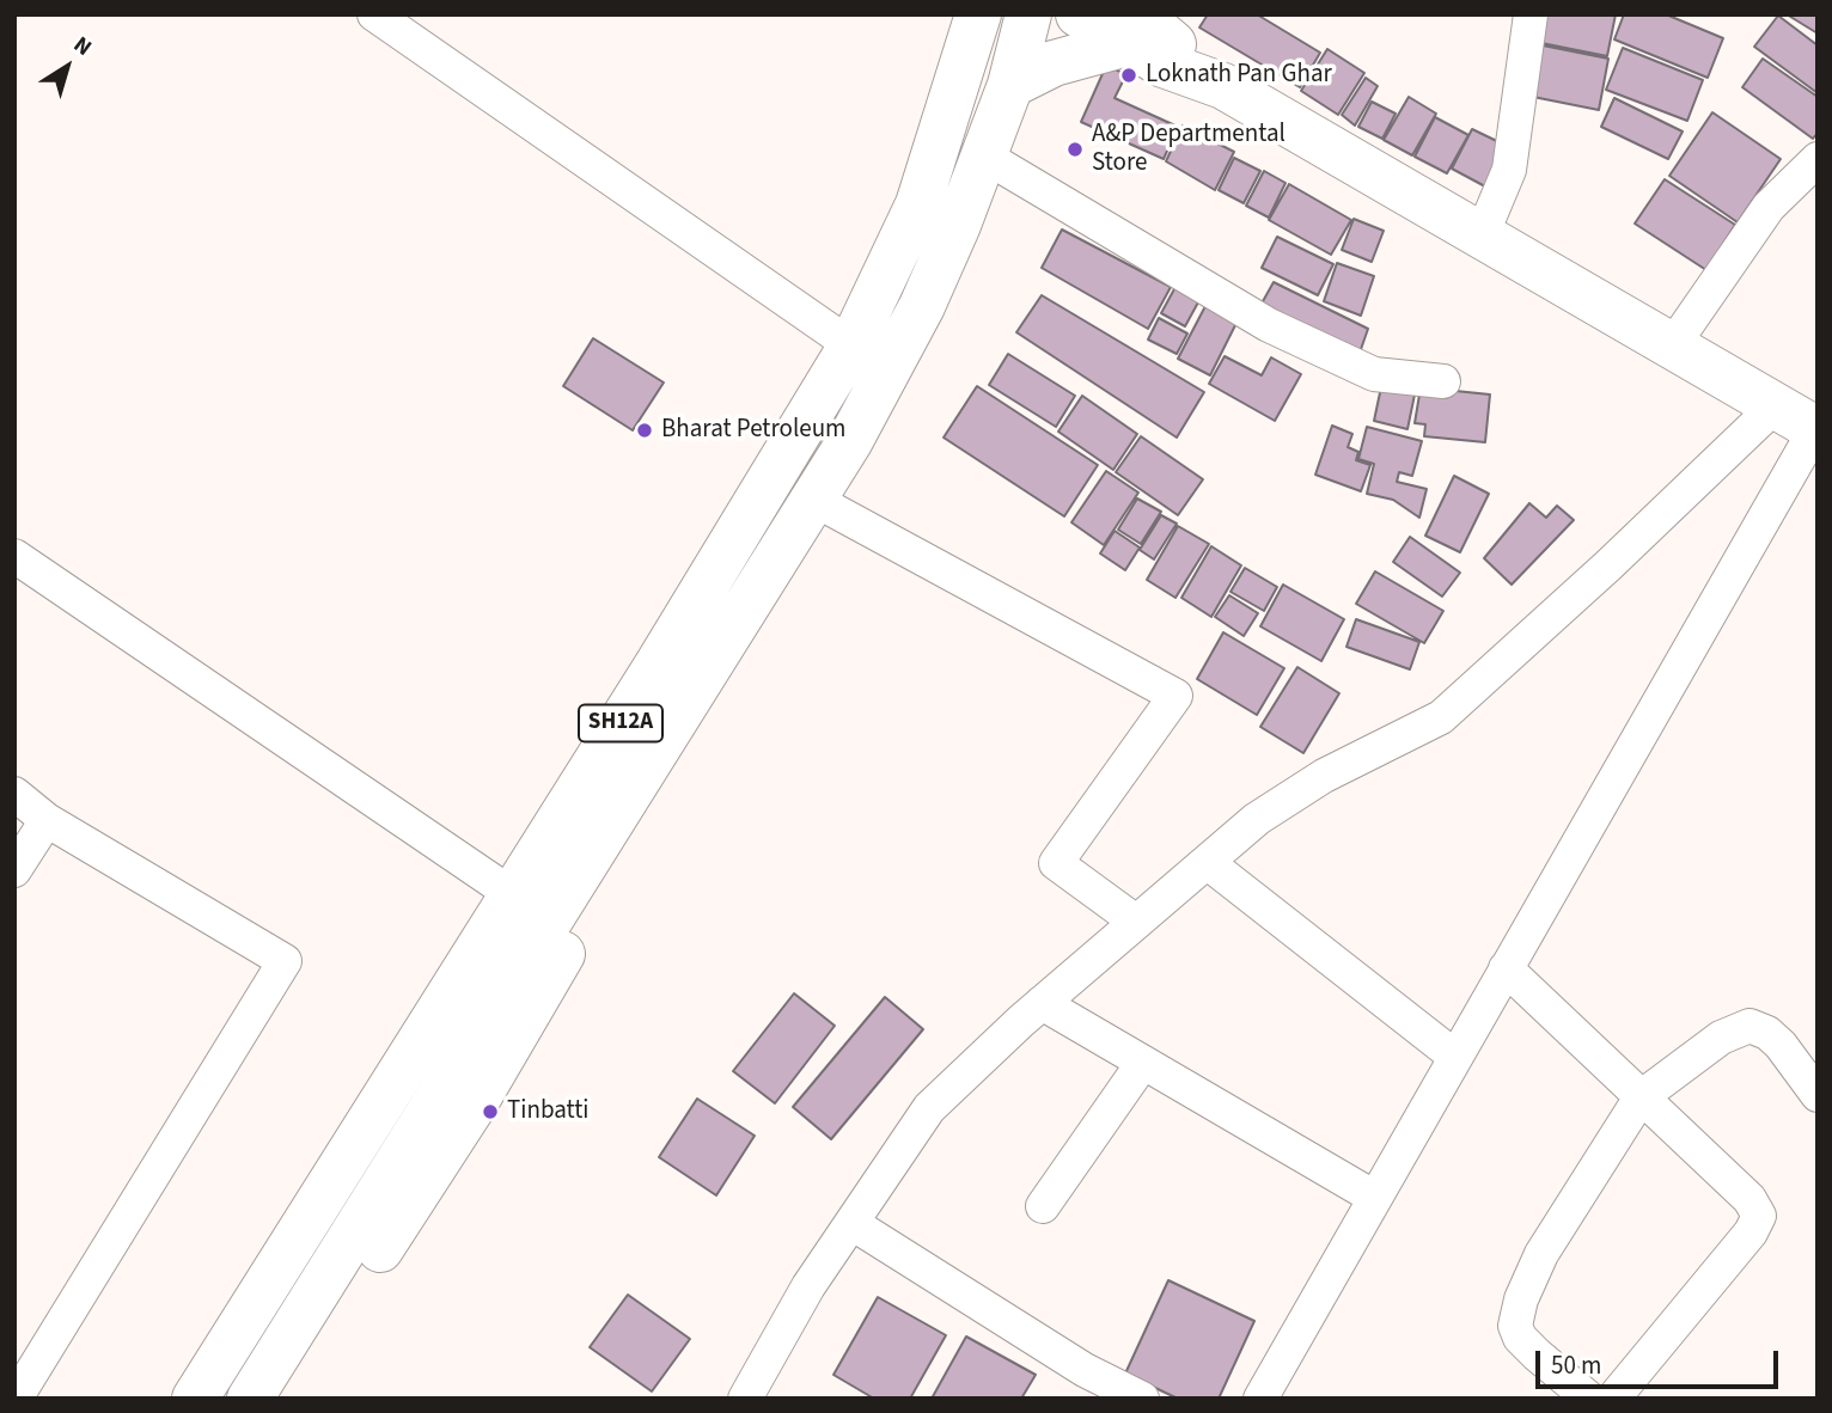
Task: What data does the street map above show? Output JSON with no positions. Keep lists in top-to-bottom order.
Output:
{
  "streets": {
    "main road": ["SH12A"]
  },
  "places": [
    "Loknath Pan Ghar",
    "A&P Departmental Store",
    "Bharat Petroleum",
    "Tinbatti"
  ],
  "scale_bar": "50 m",
  "north": "top right"
}
